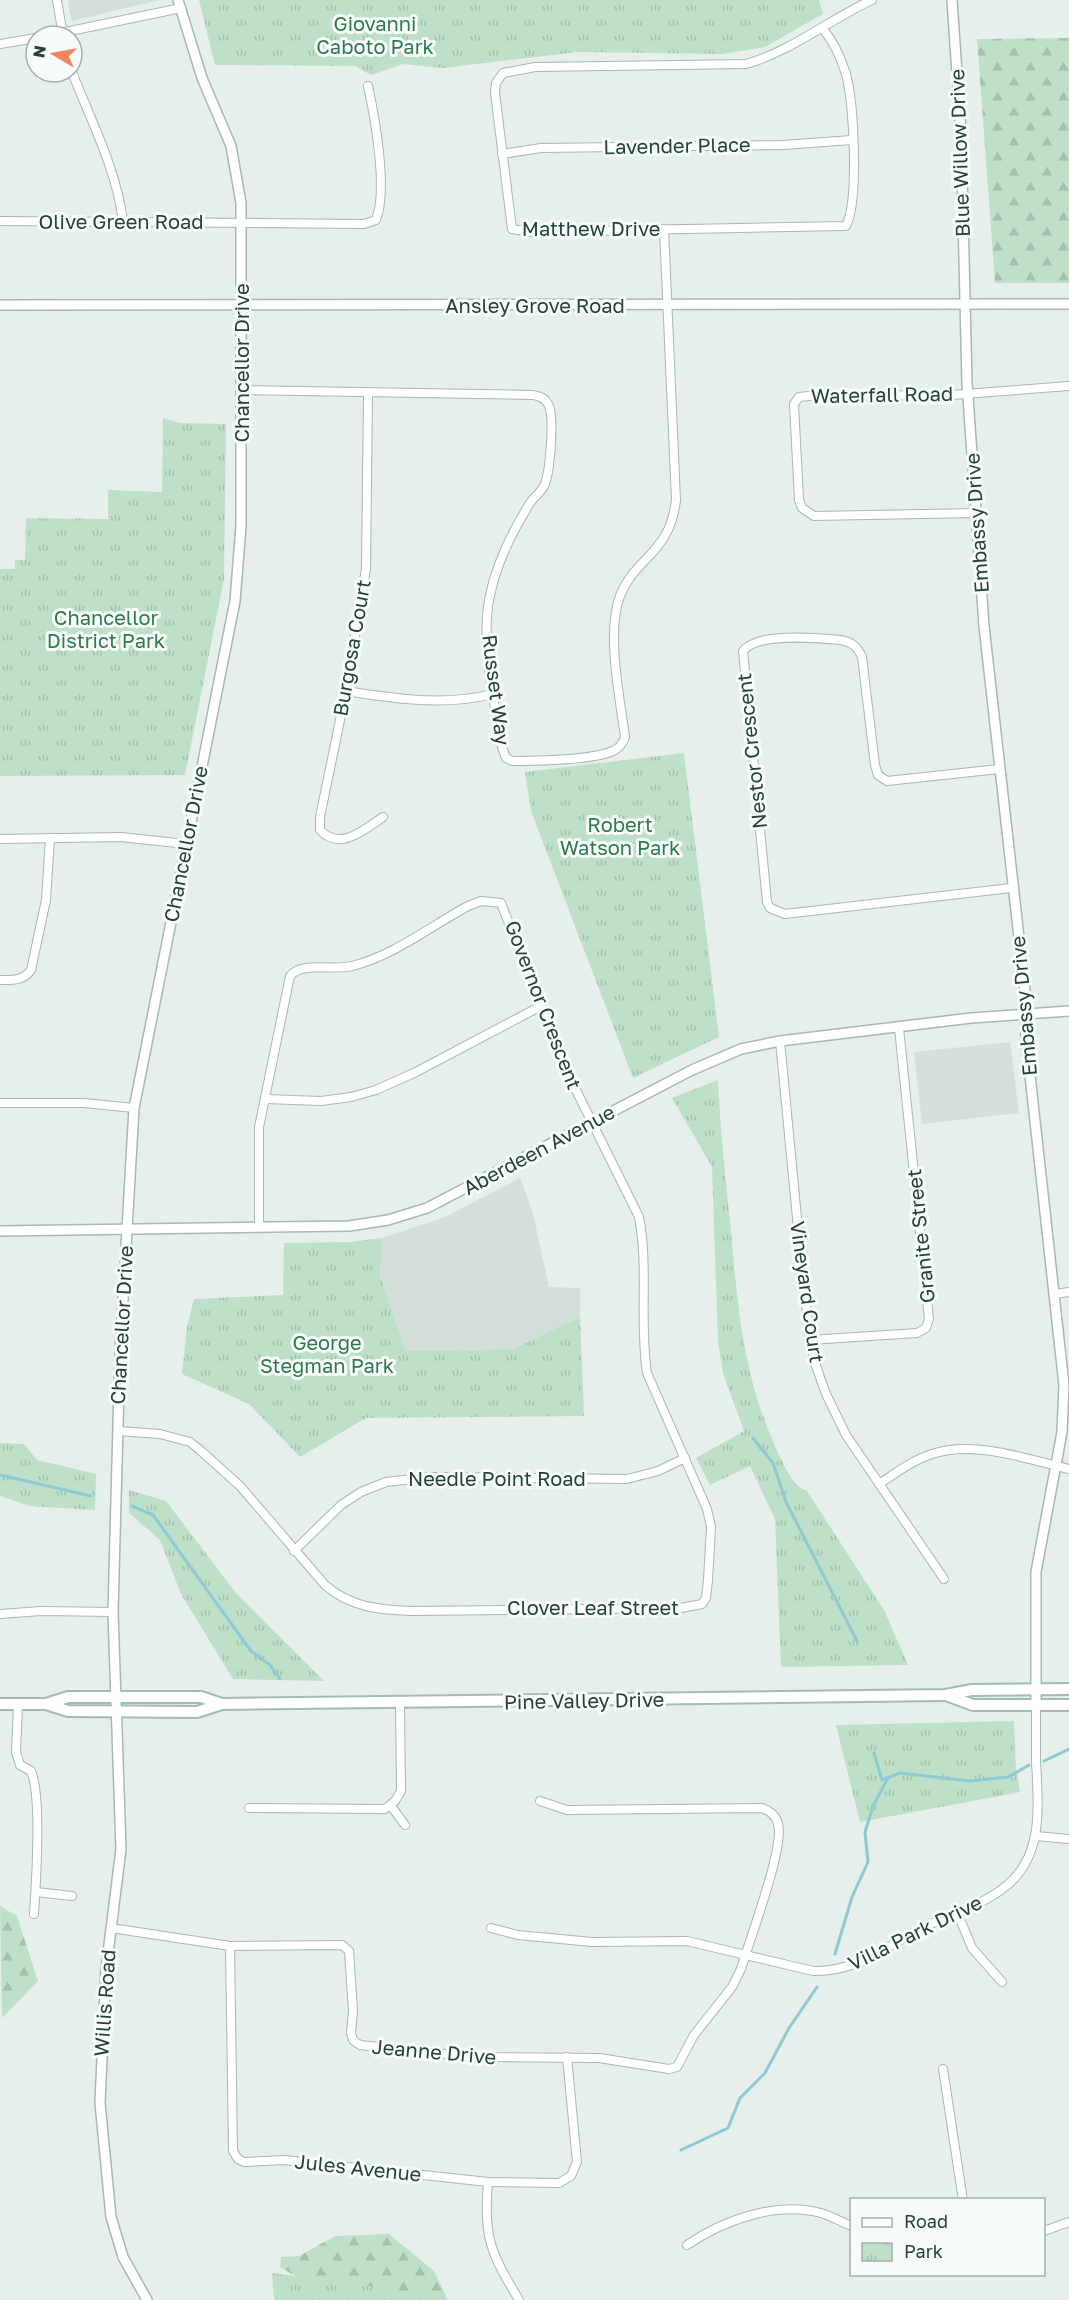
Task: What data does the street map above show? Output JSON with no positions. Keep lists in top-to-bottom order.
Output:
{
  "streets": {
    "main road": ["Pine Valley Drive"],
    "street": [
      "Lavender Place",
      "Blue Willow Drive",
      "Olive Green Road",
      "Matthew Drive",
      "Ansley Grove Road",
      "Chancellor Drive",
      "Waterfall Road",
      "Embassy Drive",
      "Burgosa Court",
      "Russet Way",
      "Nestor Crescent",
      "Governor Crescent",
      "Aberdeen Avenue",
      "Granite Street",
      "Vineyard Court",
      "Needle Point Road",
      "Clover Leaf Street",
      "Villa Park Drive",
      "Willis Road",
      "Jeanne Drive",
      "Jules Avenue"
    ]
  },
  "crossings": [
    ["Lavender Place", "Matthew Drive"],
    ["Blue Willow Drive", "Ansley Grove Road"],
    ["Blue Willow Drive", "Embassy Drive"],
    ["Olive Green Road", "Chancellor Drive"],
    ["Ansley Grove Road", "Chancellor Drive"],
    ["Ansley Grove Road", "Embassy Drive"],
    ["Ansley Grove Road", "Russet Way"],
    ["Chancellor Drive", "Russet Way"],
    ["Chancellor Drive", "Aberdeen Avenue"],
    ["Chancellor Drive", "Clover Leaf Street"],
    ["Chancellor Drive", "Pine Valley Drive"],
    ["Chancellor Drive", "Willis Road"],
    ["Waterfall Road", "Embassy Drive"],
    ["Embassy Drive", "Nestor Crescent"],
    ["Embassy Drive", "Aberdeen Avenue"],
    ["Embassy Drive", "Pine Valley Drive"],
    ["Embassy Drive", "Villa Park Drive"],
    ["Burgosa Court", "Russet Way"],
    ["Governor Crescent", "Aberdeen Avenue"],
    ["Governor Crescent", "Clover Leaf Street"],
    ["Aberdeen Avenue", "Granite Street"],
    ["Aberdeen Avenue", "Vineyard Court"],
    ["Aberdeen Avenue", "Clover Leaf Street"],
    ["Granite Street", "Vineyard Court"],
    ["Needle Point Road", "Clover Leaf Street"],
    ["Pine Valley Drive", "Villa Park Drive"],
    ["Pine Valley Drive", "Willis Road"],
    ["Villa Park Drive", "Jeanne Drive"],
    ["Willis Road", "Jeanne Drive"],
    ["Jeanne Drive", "Jules Avenue"]
  ],
  "parks": [
    "Giovanni Caboto Park",
    "Chancellor District Park",
    "Robert Watson Park",
    "George Stegman Park"
  ],
  "legend": ["Road", "Park"],
  "north": "left"
}
